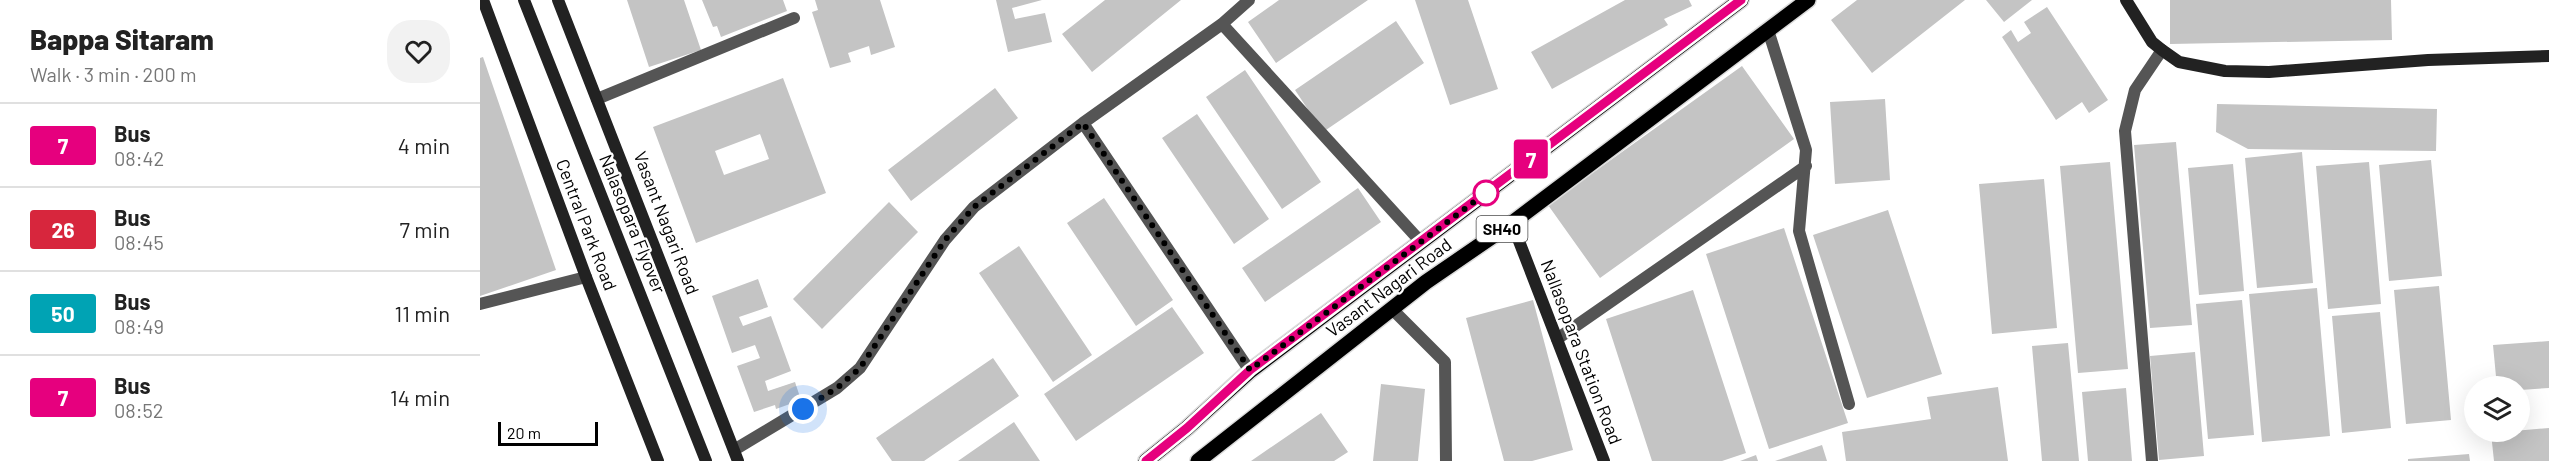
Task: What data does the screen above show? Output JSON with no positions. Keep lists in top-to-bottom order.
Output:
{
  "streets": {
    "main road": [
      "Vasant Nagari Road",
      "Nalasopara Flyover",
      "Central Park Road",
      "SH40",
      "Nallasopara Station Road"
    ]
  },
  "crossings": [
    ["Vasant Nagari Road", "Nallasopara Station Road"]
  ],
  "lines": ["bus line 7"],
  "scale_bar": "20 m",
  "page": {
    "heading": ["Bappa Sitaram", "Walk · 3 min · 200 m"],
    "on_map": "7",
    "list": [
      {
        "mark": "7",
        "name": "Bus",
        "note": "08:42",
        "value": "4 min"
      },
      {
        "mark": "26",
        "name": "Bus",
        "note": "08:45",
        "value": "7 min"
      },
      {
        "mark": "50",
        "name": "Bus",
        "note": "08:49",
        "value": "11 min"
      },
      {
        "mark": "7",
        "name": "Bus",
        "note": "08:52",
        "value": "14 min"
      }
    ],
    "scale": "20 m"
  }
}
